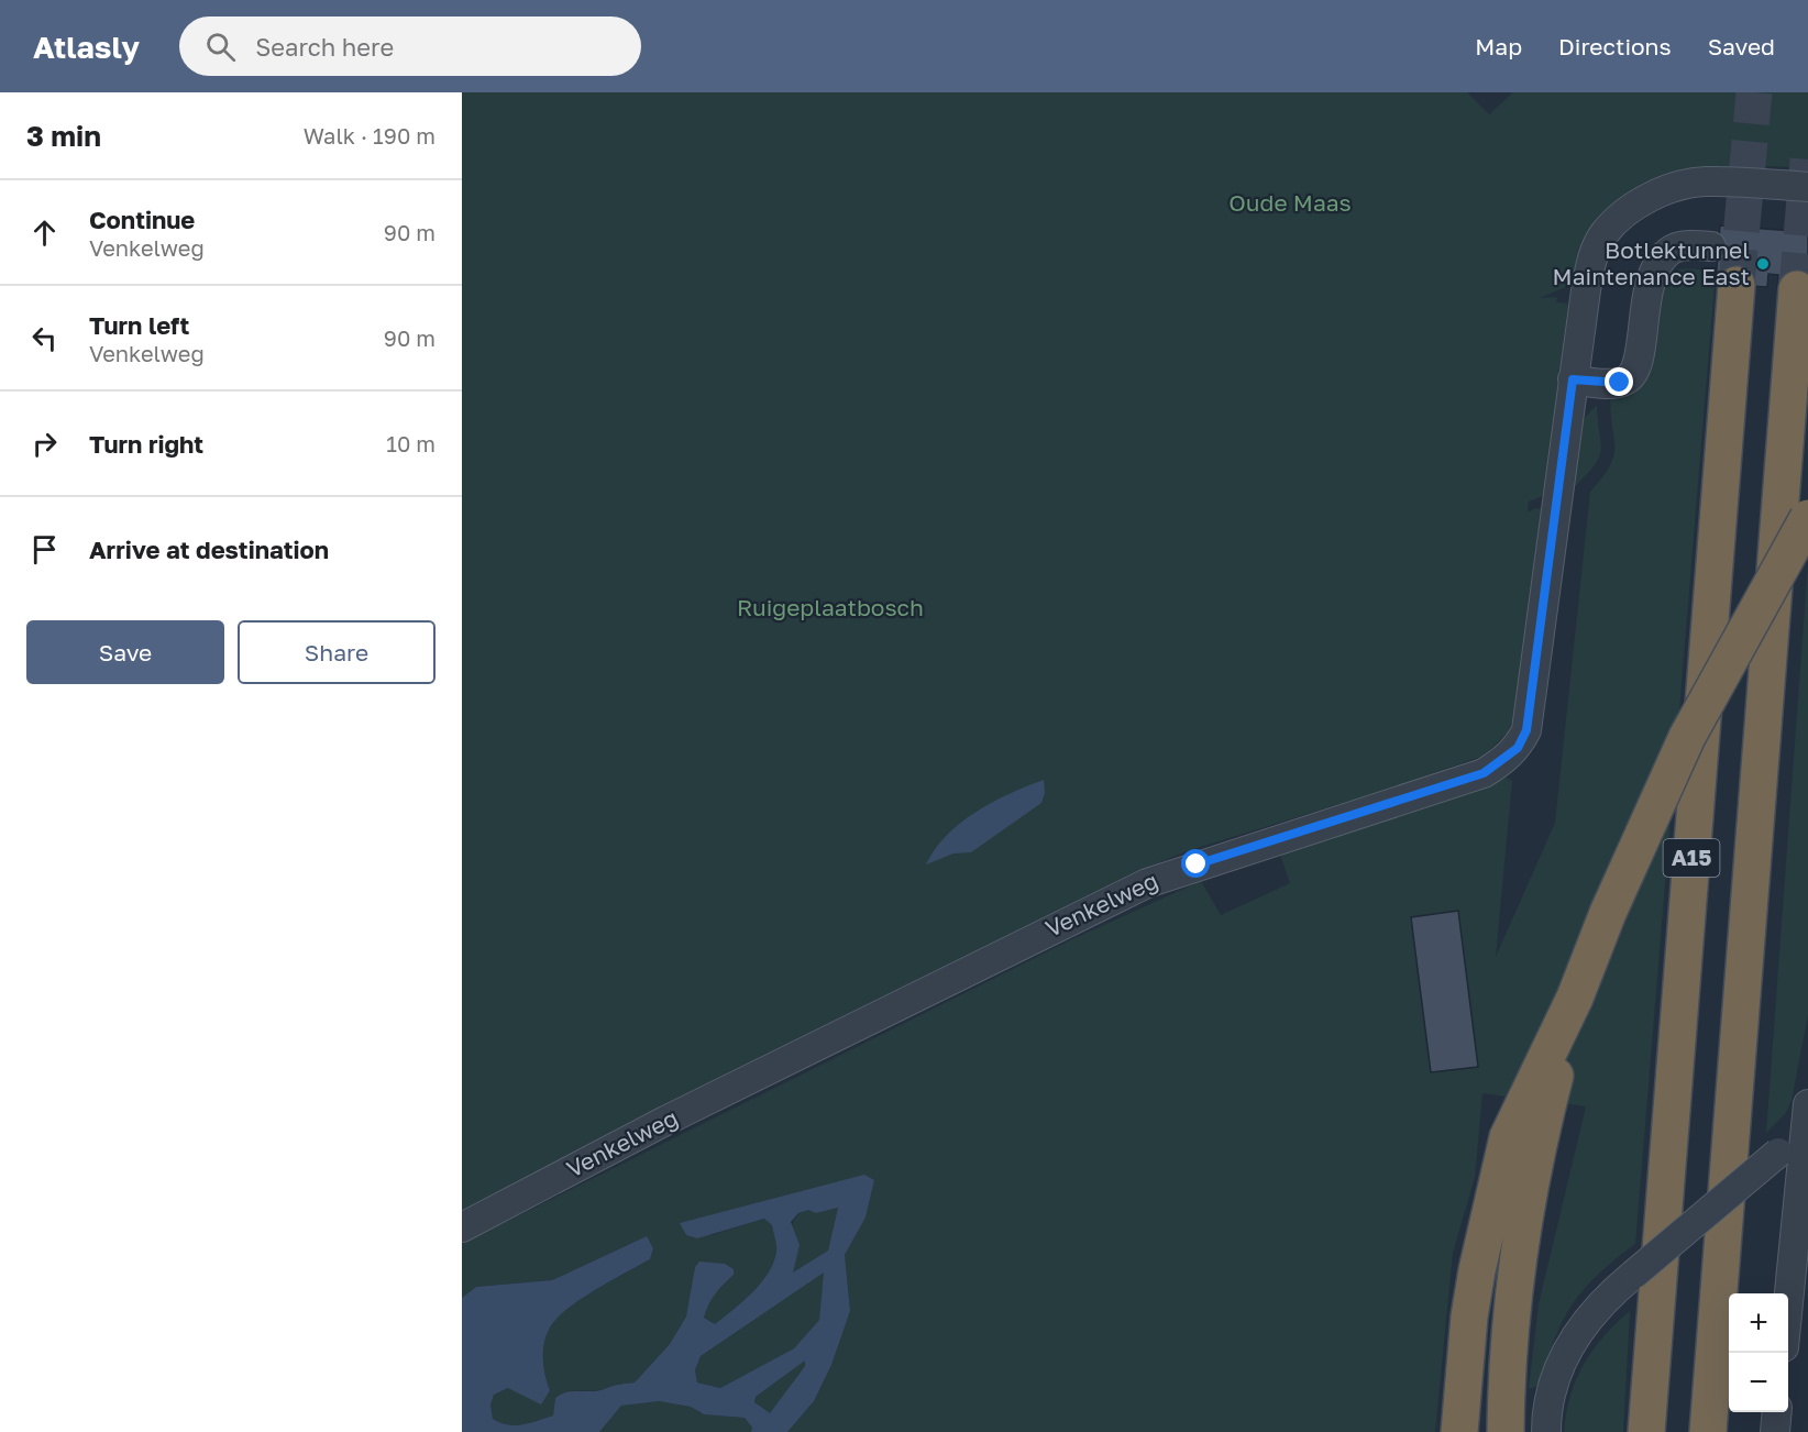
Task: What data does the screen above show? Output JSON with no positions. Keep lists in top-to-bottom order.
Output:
{
  "streets": {
    "highway": ["A15"],
    "street": ["Venkelweg"]
  },
  "parks": ["Oude Maas", "Ruigeplaatbosch"],
  "places": ["Botlektunnel Maintenance East"],
  "page": {
    "header": "Atlasly",
    "search": "Search here",
    "nav": ["Map", "Directions", "Saved"],
    "heading": ["3 min", "Walk · 190 m"],
    "list": [
      ["Continue", "Venkelweg", "90 m"],
      ["Turn left", "Venkelweg", "90 m"],
      ["Turn right", "10 m"],
      "Arrive at destination"
    ],
    "buttons": ["Save", "Share"],
    "map_buttons": ["+", "−"]
  }
}
